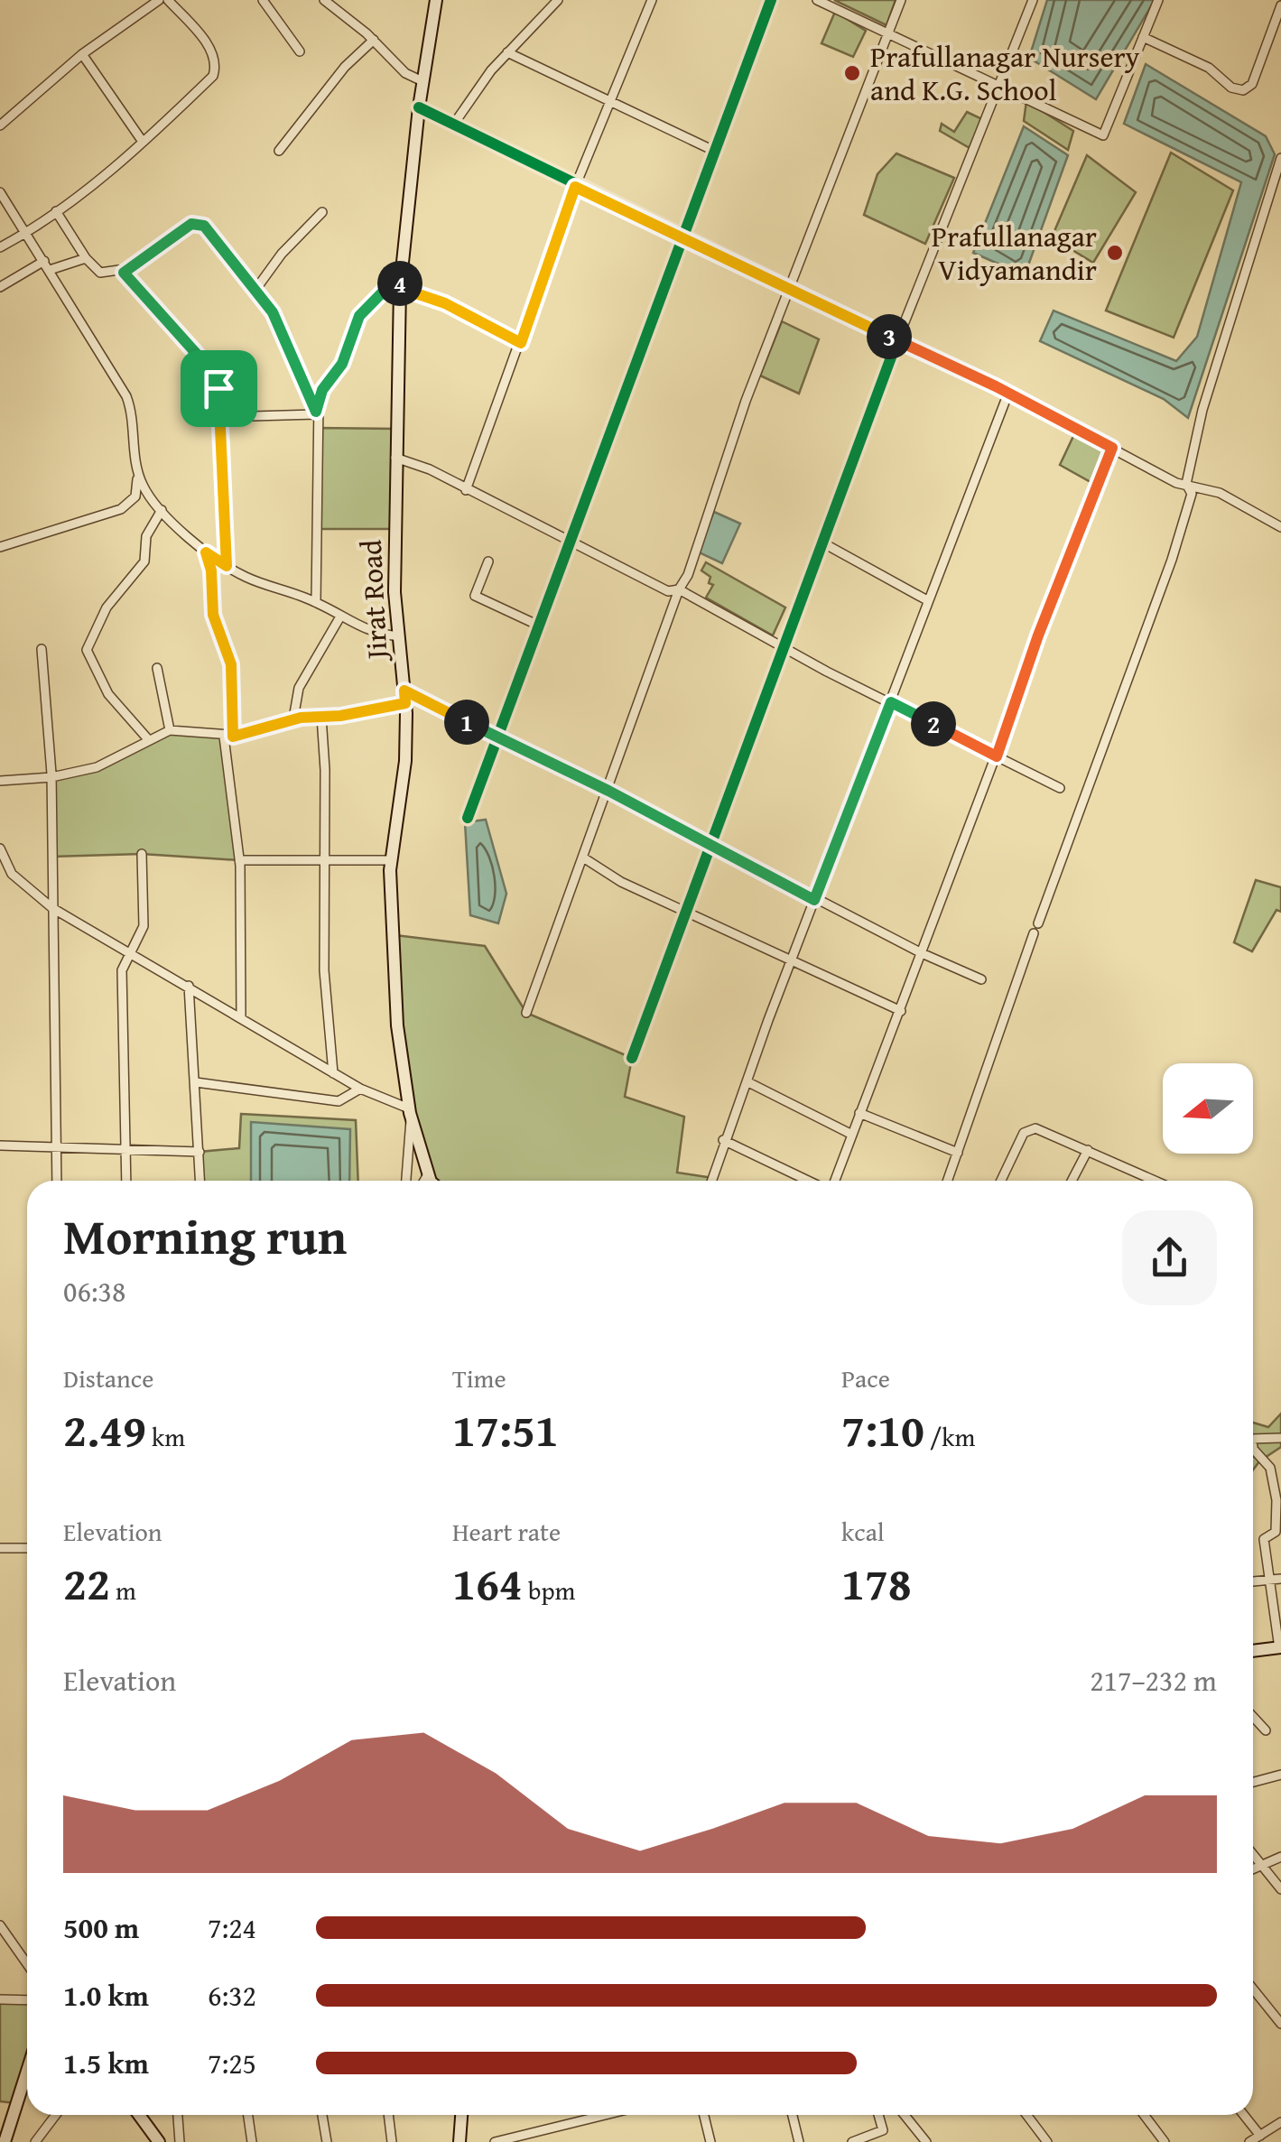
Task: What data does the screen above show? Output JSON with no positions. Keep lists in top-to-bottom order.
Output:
{
  "streets": {
    "main road": ["Jirat Road"]
  },
  "places": ["Prafullanagar Nursery and K.G. School", "Prafullanagar Vidyamandir"],
  "north": "left",
  "page": {
    "pins": [
      "4",
      "3",
      "1",
      "2"
    ],
    "heading": ["Morning run", "06:38"],
    "stats": [
      ["Distance", "2.49 km"],
      ["Time", "17:51"],
      ["Pace", "7:10 /km"],
      ["Elevation", "22 m"],
      ["Heart rate", "164 bpm"],
      ["kcal", "178"]
    ],
    "chart": ["Elevation", "217–232 m"],
    "list": [
      {
        "name": "500 m",
        "note": "7:24"
      },
      {
        "name": "1.0 km",
        "note": "6:32"
      },
      {
        "name": "1.5 km",
        "note": "7:25"
      }
    ]
  }
}
